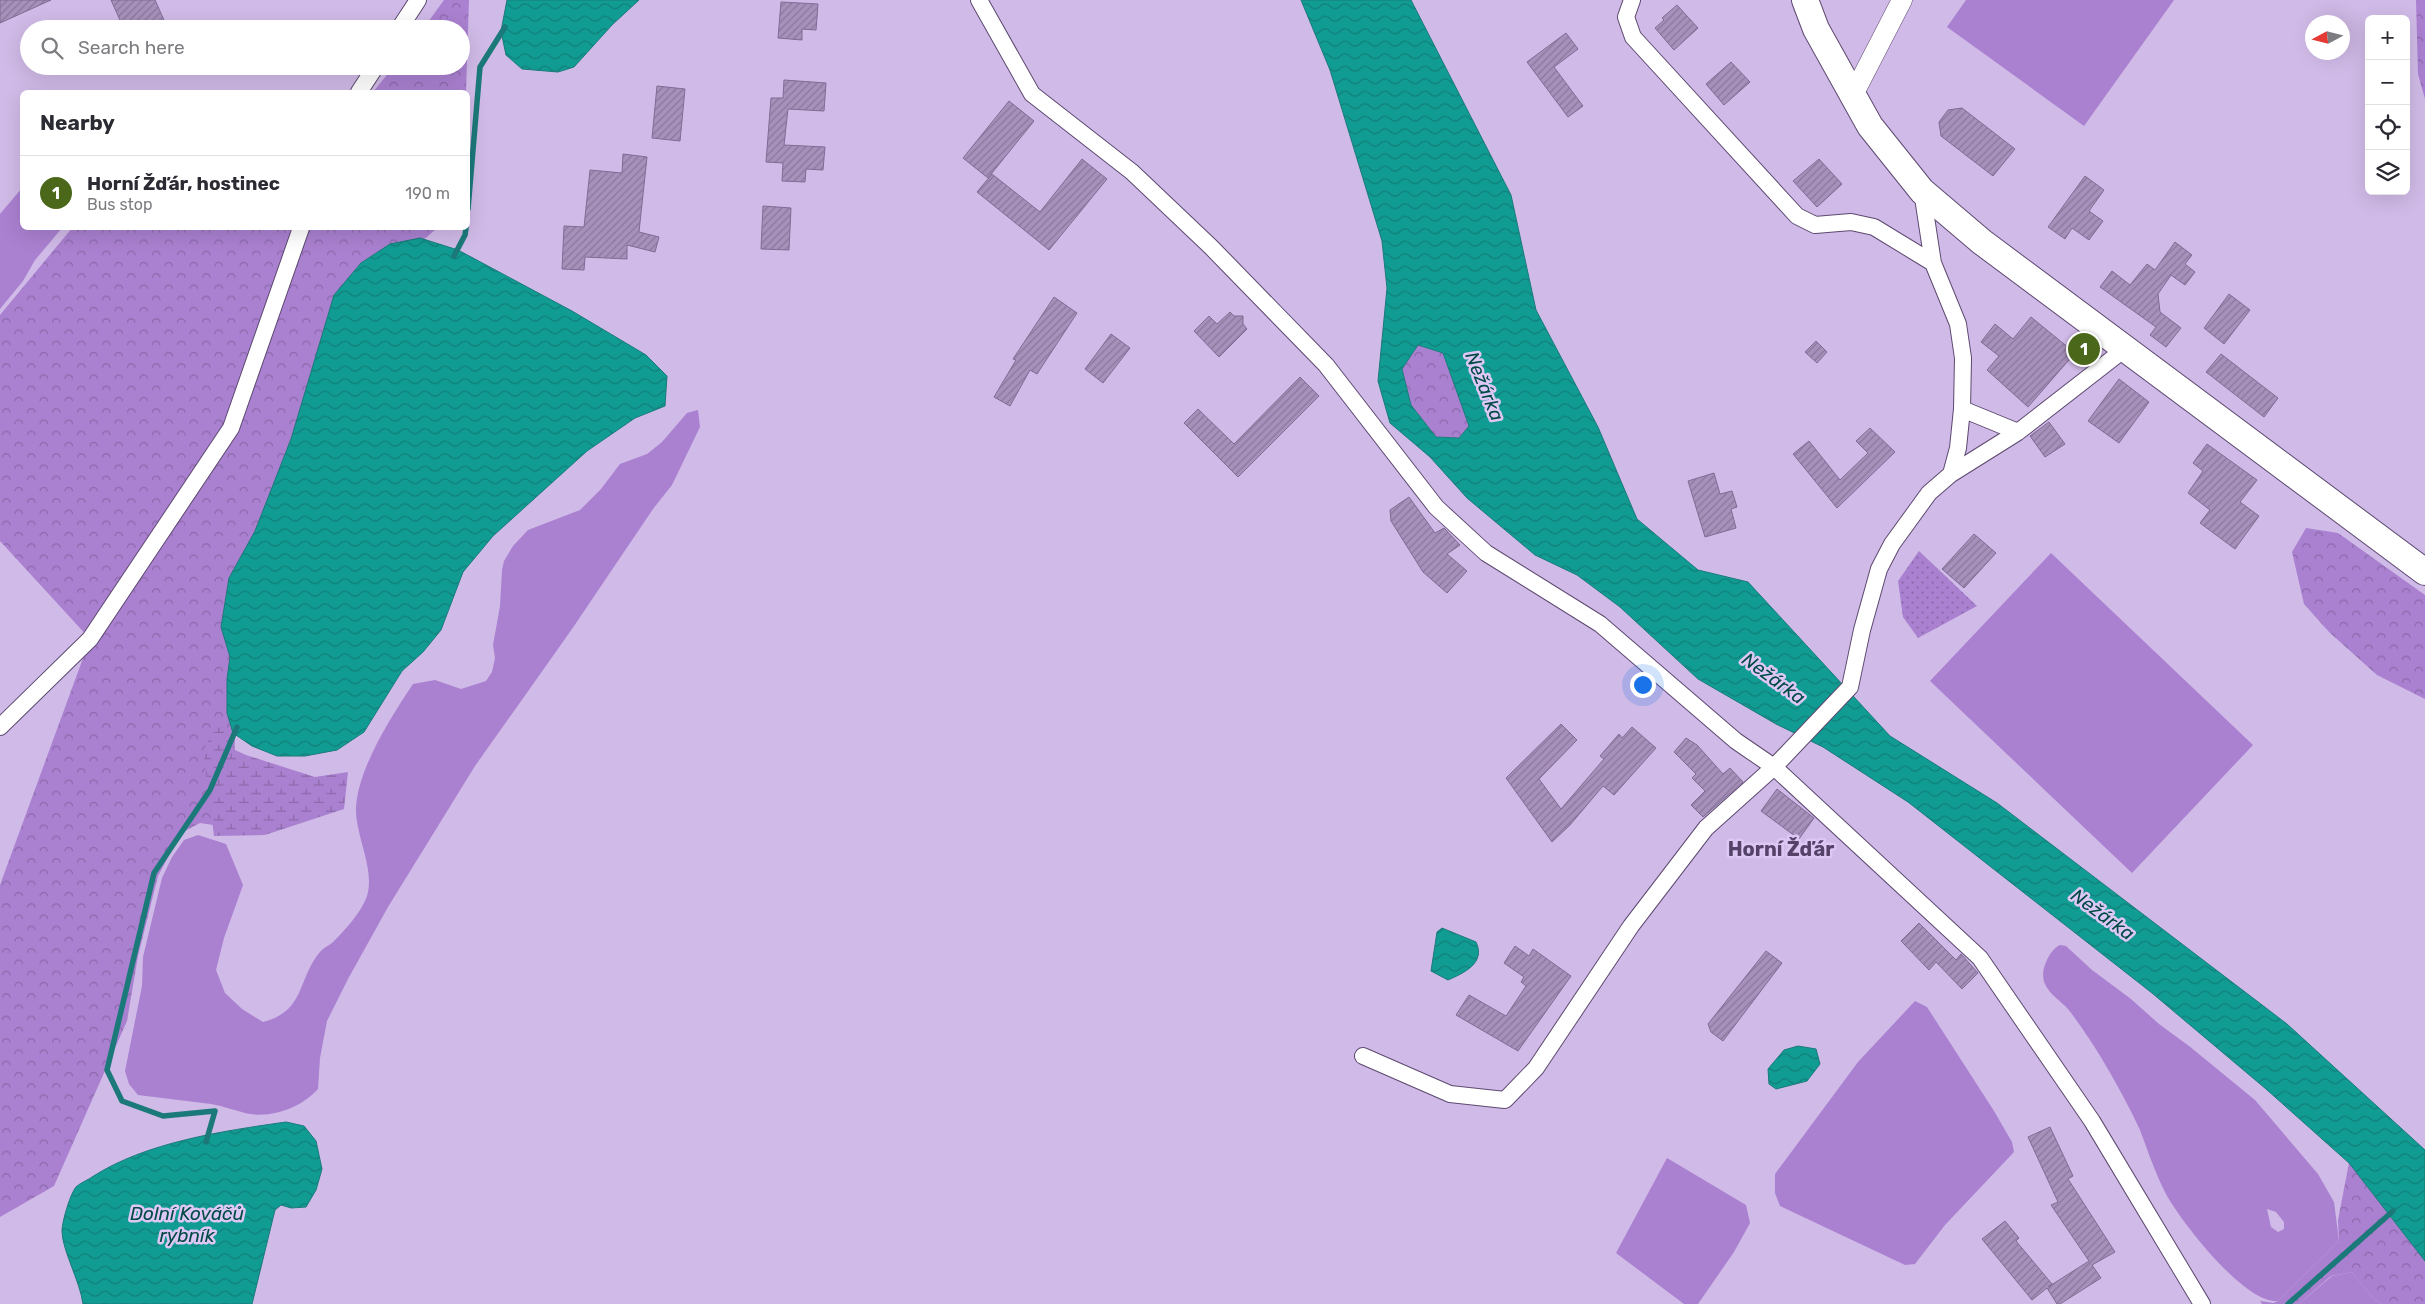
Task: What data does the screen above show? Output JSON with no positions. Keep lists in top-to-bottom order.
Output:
{
  "districts": ["Horní Žďár"],
  "water": ["Nežárka", "Dolní Kováčů rybník"],
  "north": "left",
  "page": {
    "map_buttons": ["+", "−"],
    "search": "Search here",
    "heading": "Nearby",
    "list": [
      {
        "mark": "1",
        "name": "Horní Žďár, hostinec",
        "note": "Bus stop",
        "value": "190 m"
      }
    ],
    "pins": "1"
  }
}
